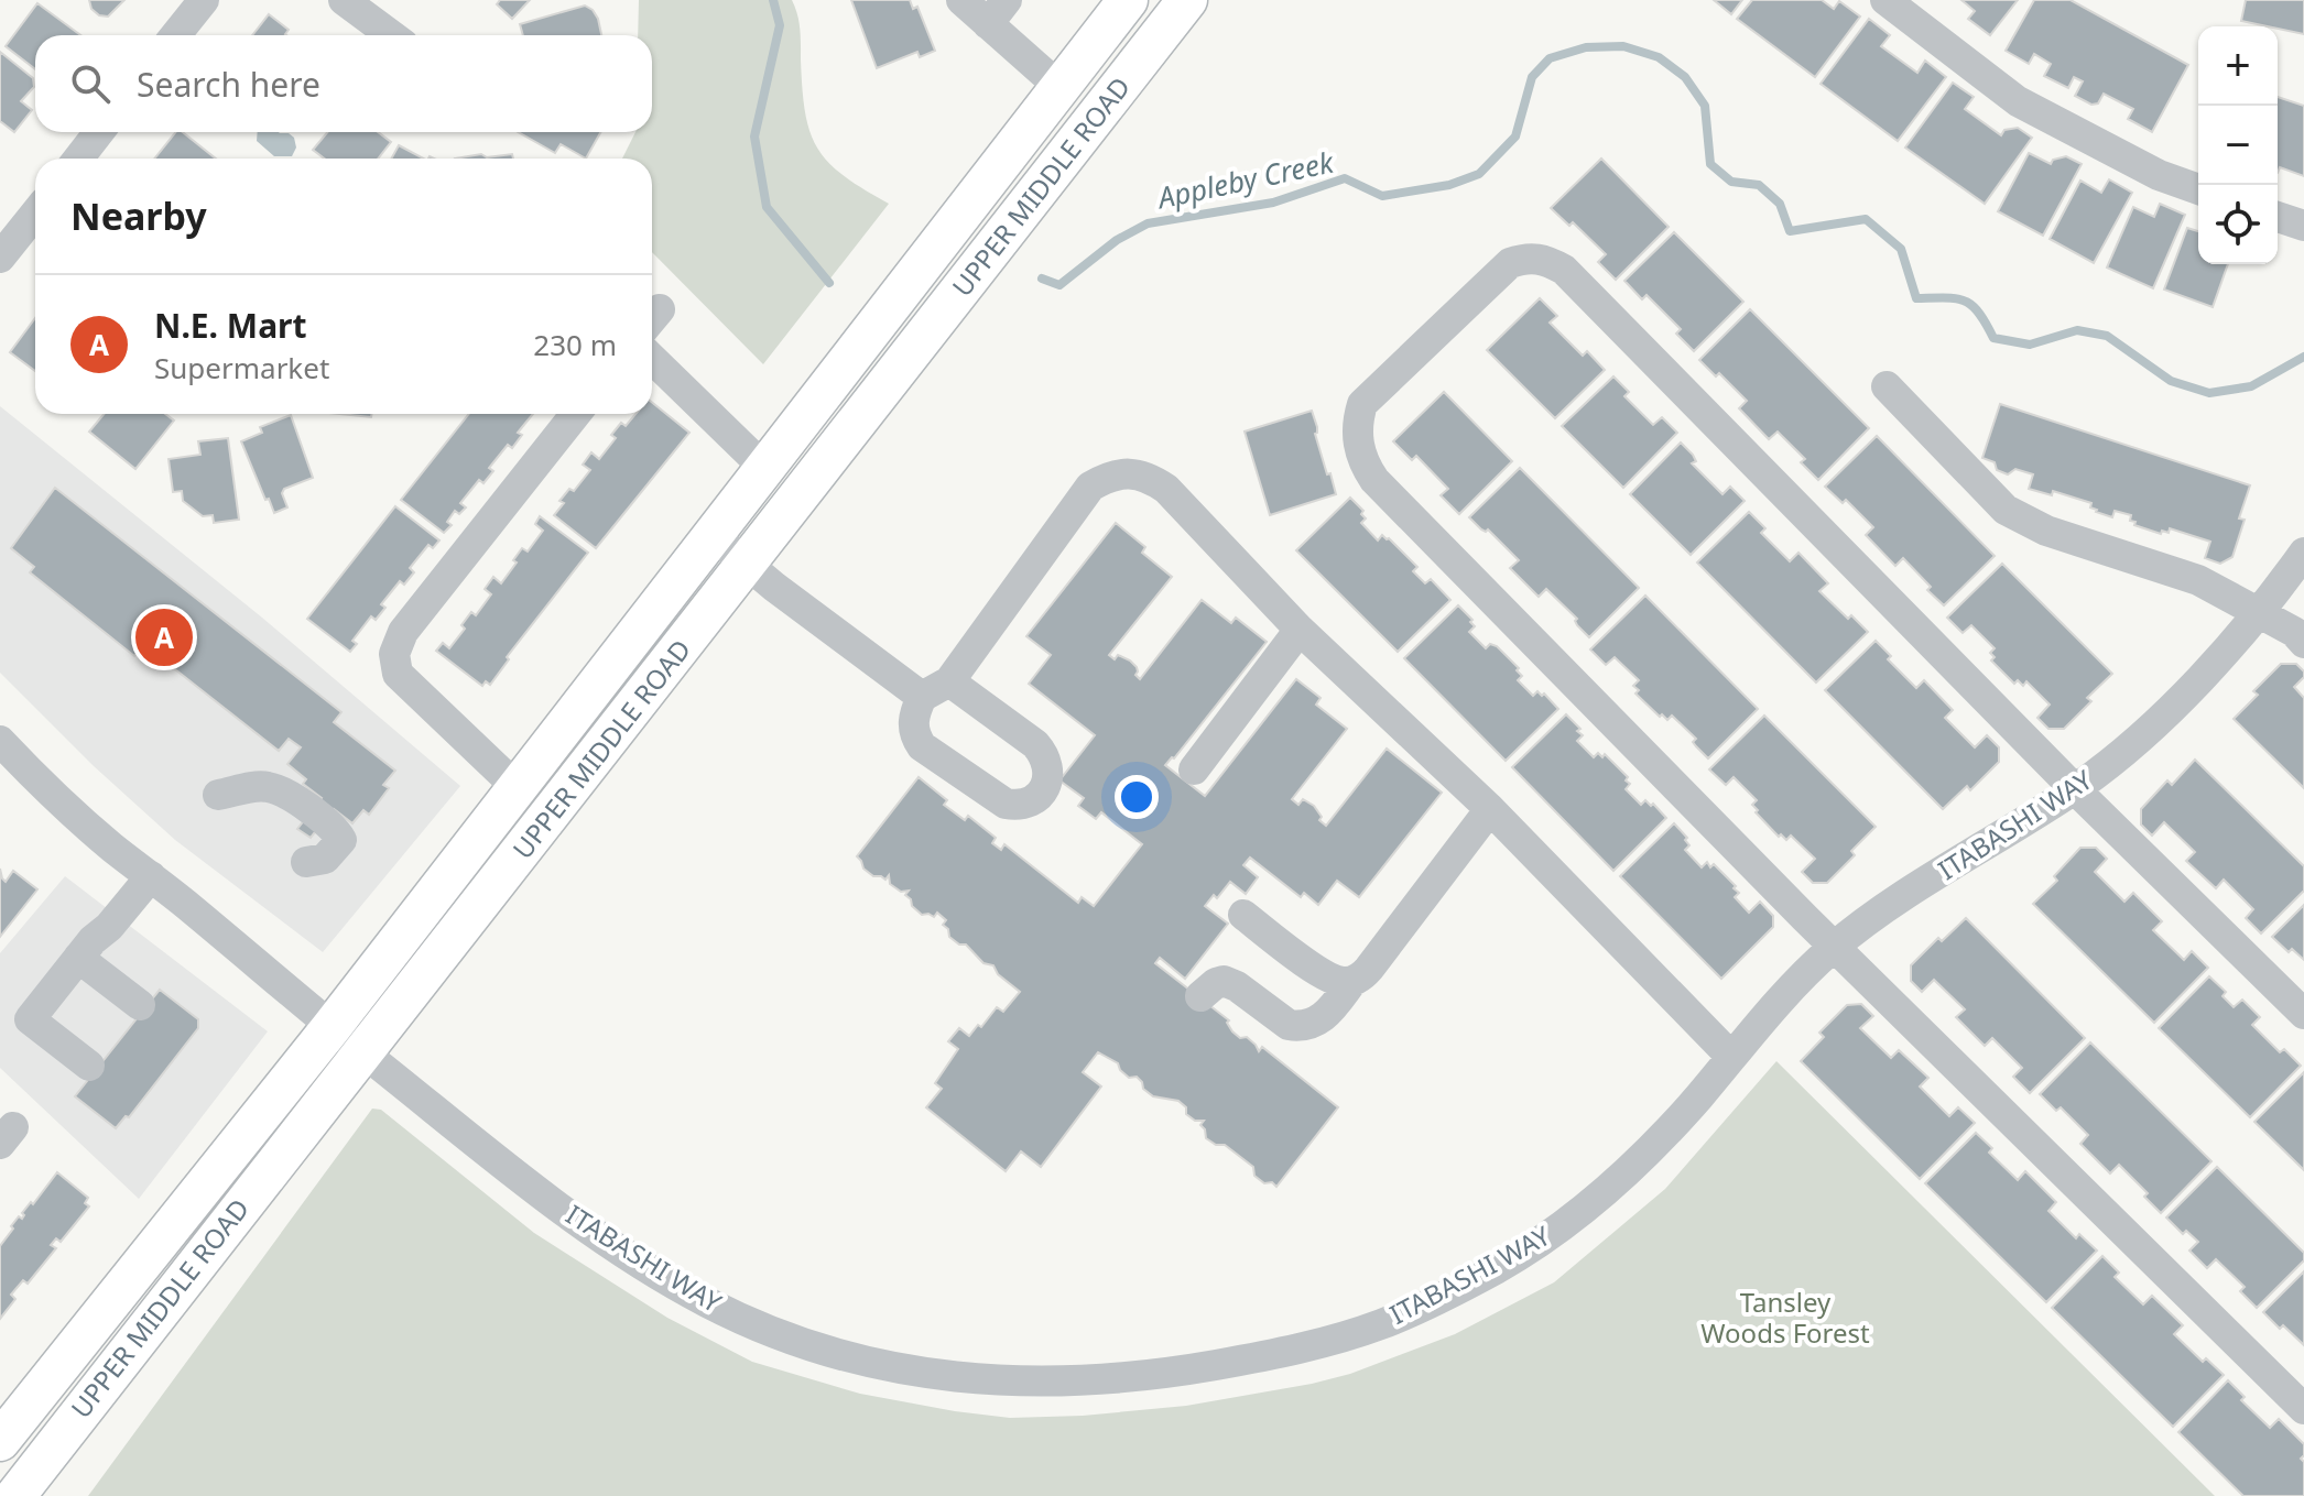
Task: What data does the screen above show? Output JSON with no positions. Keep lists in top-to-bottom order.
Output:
{
  "streets": {
    "main road": ["UPPER MIDDLE ROAD"],
    "street": ["ITABASHI WAY"]
  },
  "crossings": [
    ["UPPER MIDDLE ROAD", "ITABASHI WAY"]
  ],
  "water": ["Appleby Creek"],
  "parks": ["Tansley Woods Forest"],
  "page": {
    "map_buttons": ["+", "−"],
    "search": "Search here",
    "heading": "Nearby",
    "list": [
      {
        "mark": "A",
        "name": "N.E. Mart",
        "note": "Supermarket",
        "value": "230 m"
      }
    ],
    "pins": "A"
  }
}
